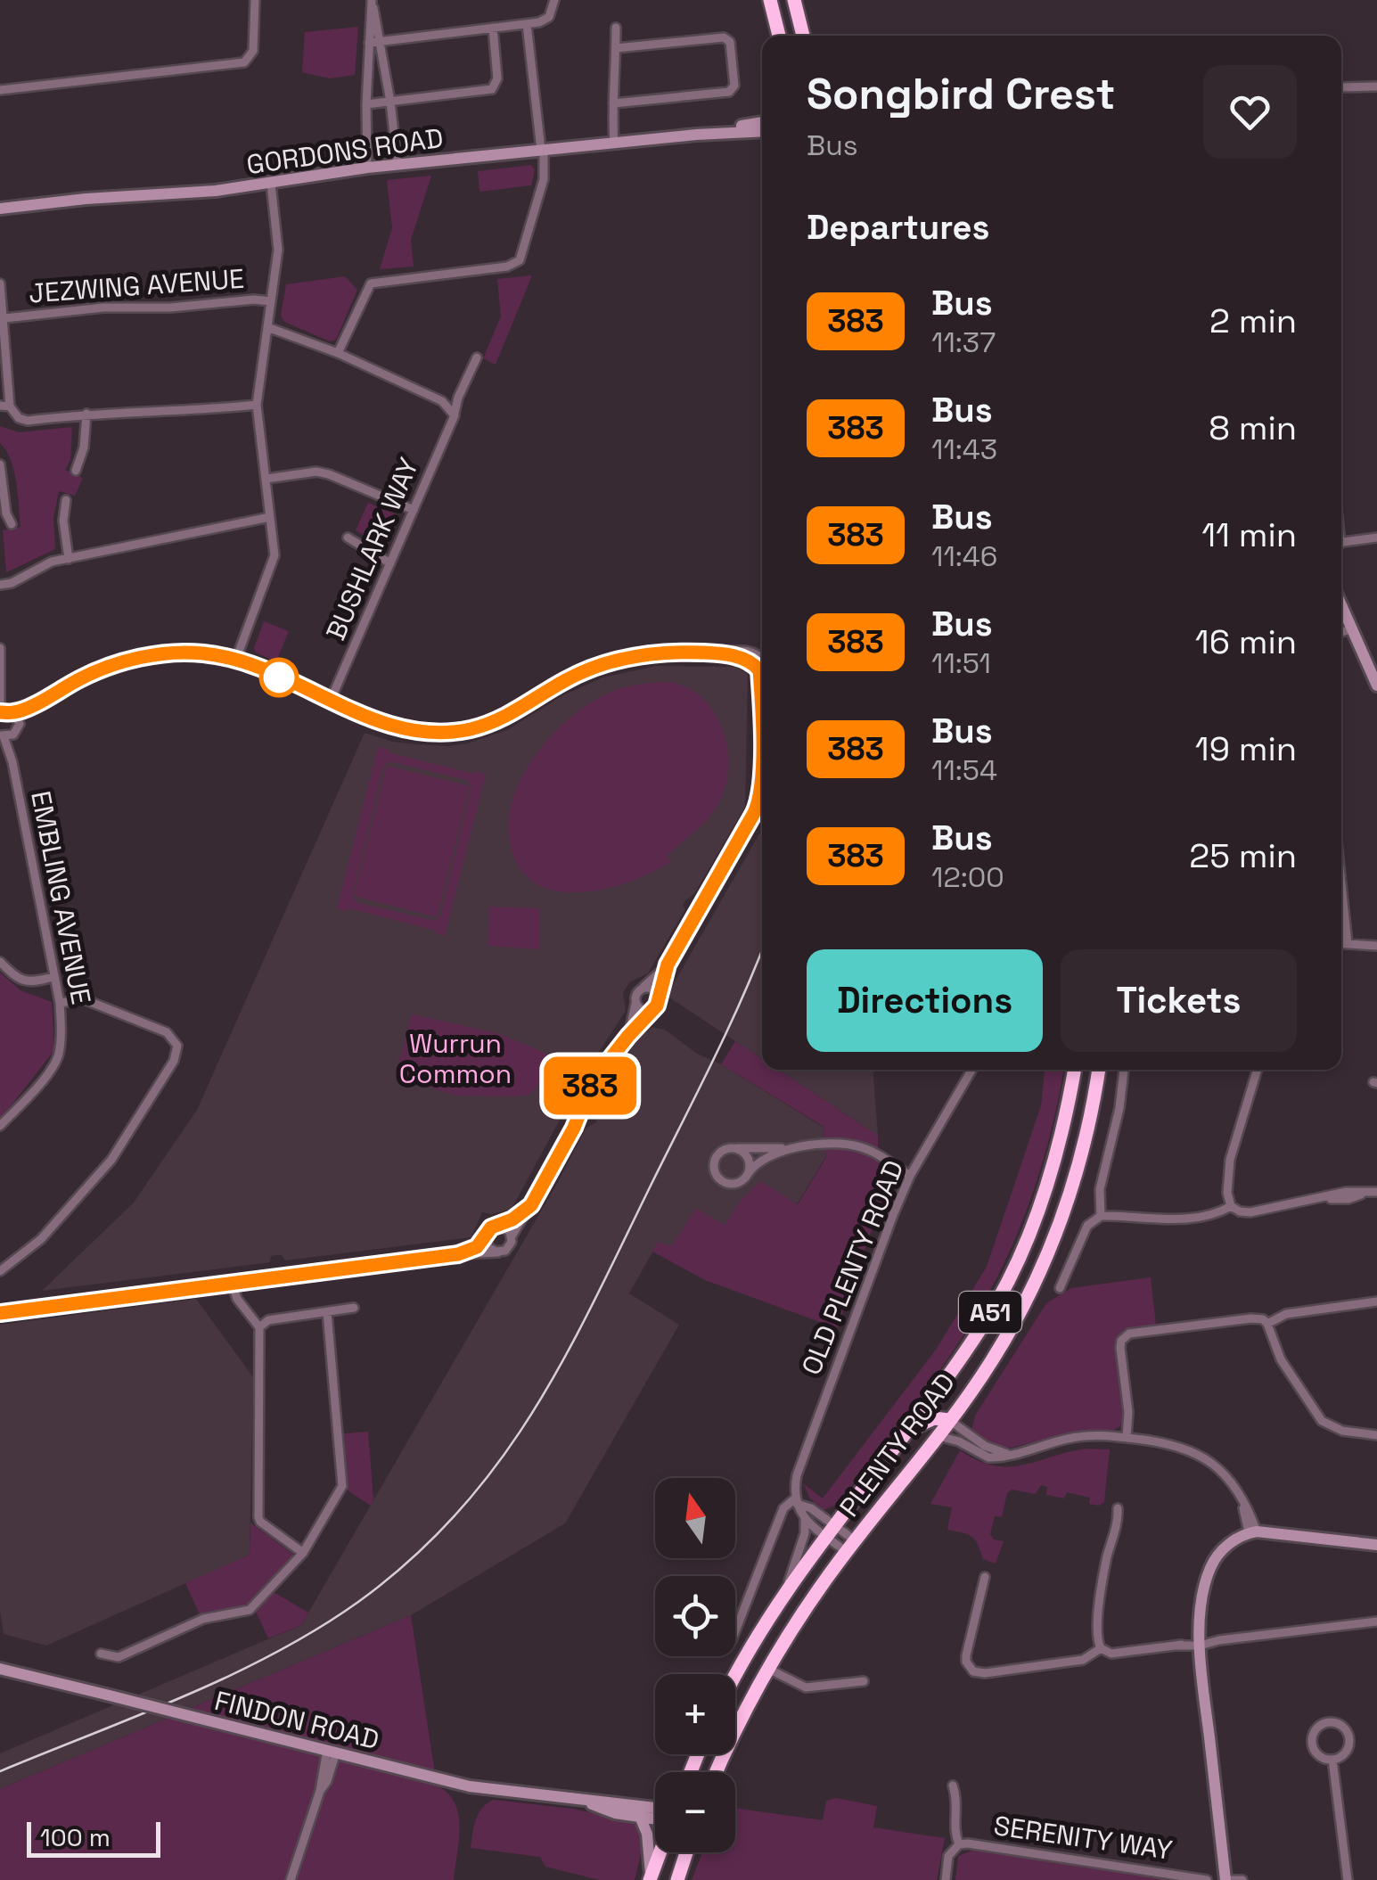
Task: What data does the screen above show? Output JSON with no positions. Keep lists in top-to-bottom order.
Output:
{
  "streets": {
    "highway": ["A51", "PLENTY ROAD"],
    "street": [
      "GORDONS ROAD",
      "JEZWING AVENUE",
      "BUSHLARK WAY",
      "EMBLING AVENUE",
      "OLD PLENTY ROAD",
      "FINDON ROAD",
      "SERENITY WAY"
    ]
  },
  "parks": ["Wurrun Common"],
  "lines": ["bus line 383"],
  "scale_bar": "100 m",
  "north": "top",
  "page": {
    "on_map": "383",
    "heading": [
      ["Songbird Crest", "Bus"],
      "Departures"
    ],
    "list": [
      {
        "mark": "383",
        "name": "Bus",
        "note": "11:37",
        "value": "2 min"
      },
      {
        "mark": "383",
        "name": "Bus",
        "note": "11:43",
        "value": "8 min"
      },
      {
        "mark": "383",
        "name": "Bus",
        "note": "11:46",
        "value": "11 min"
      },
      {
        "mark": "383",
        "name": "Bus",
        "note": "11:51",
        "value": "16 min"
      },
      {
        "mark": "383",
        "name": "Bus",
        "note": "11:54",
        "value": "19 min"
      },
      {
        "mark": "383",
        "name": "Bus",
        "note": "12:00",
        "value": "25 min"
      }
    ],
    "buttons": ["Directions", "Tickets"],
    "map_buttons": ["+", "−"],
    "scale": "100 m"
  }
}
